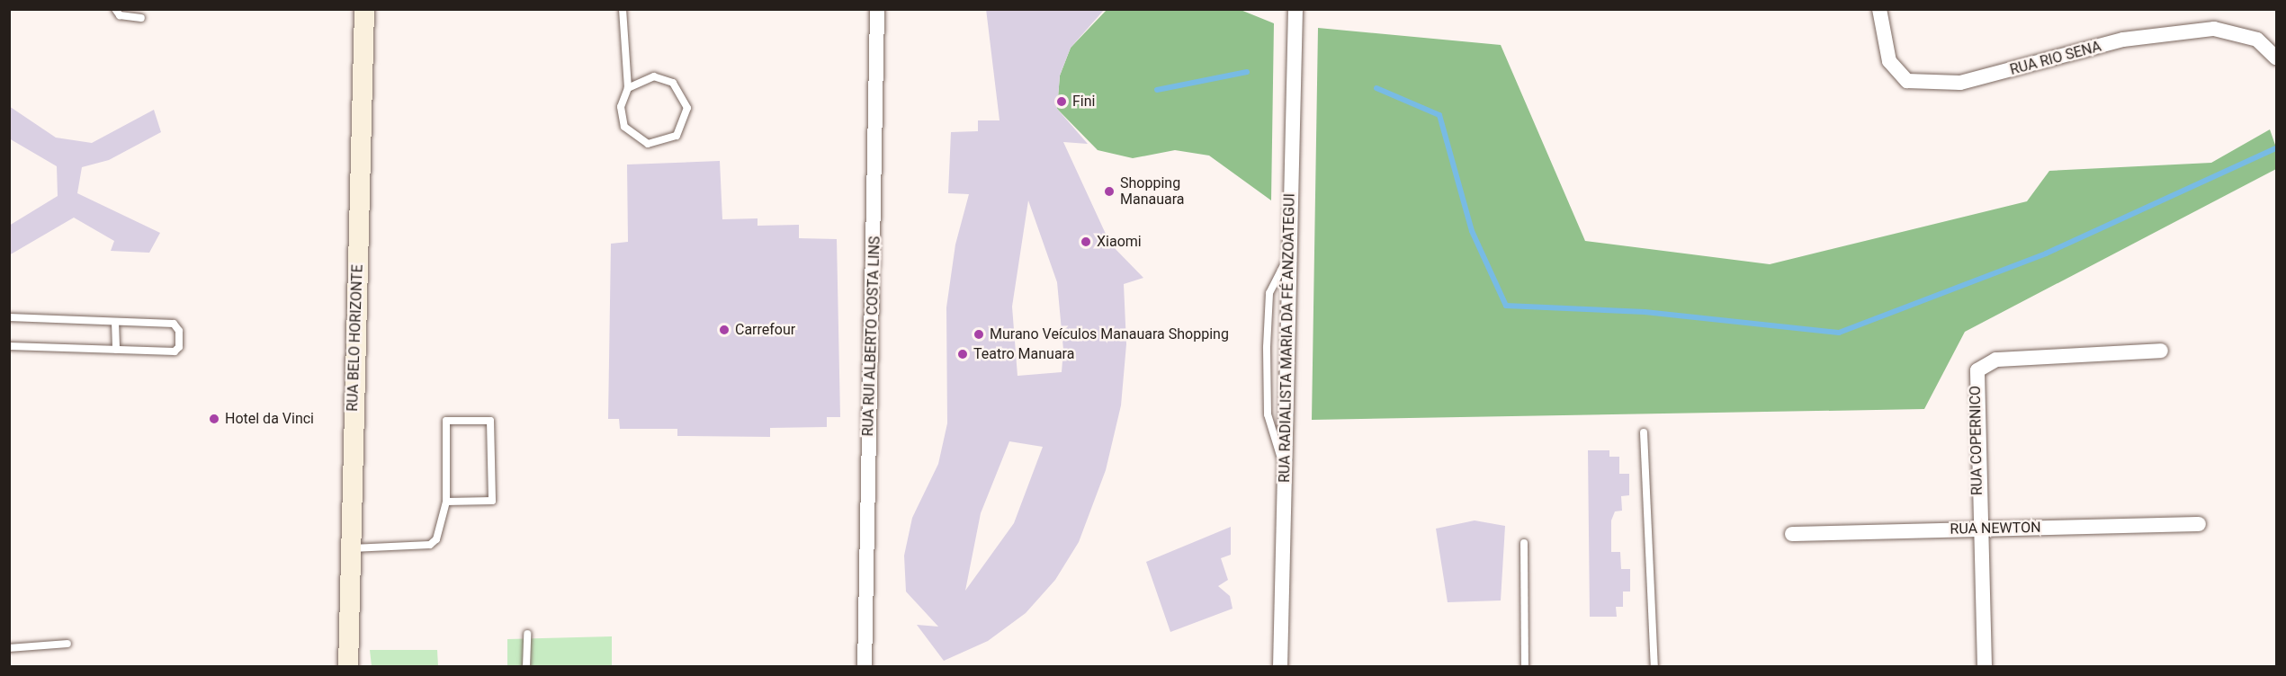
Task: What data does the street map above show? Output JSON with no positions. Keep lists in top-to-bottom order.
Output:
{
  "streets": {
    "street": [
      "RUA RIO SENA",
      "RUA RUI ALBERTO COSTA LINS",
      "RUA BELO HORIZONTE",
      "RUA RADIALISTA MARIA DA FÉ ANZOATEGUI",
      "RUA COPERNICO",
      "RUA NEWTON"
    ]
  },
  "crossings": [
    ["RUA COPERNICO", "RUA NEWTON"]
  ],
  "places": [
    "Fini",
    "Shopping Manauara",
    "Xiaomi",
    "Carrefour",
    "Murano Veículos Manauara Shopping",
    "Teatro Manuara",
    "Hotel da Vinci"
  ]
}
